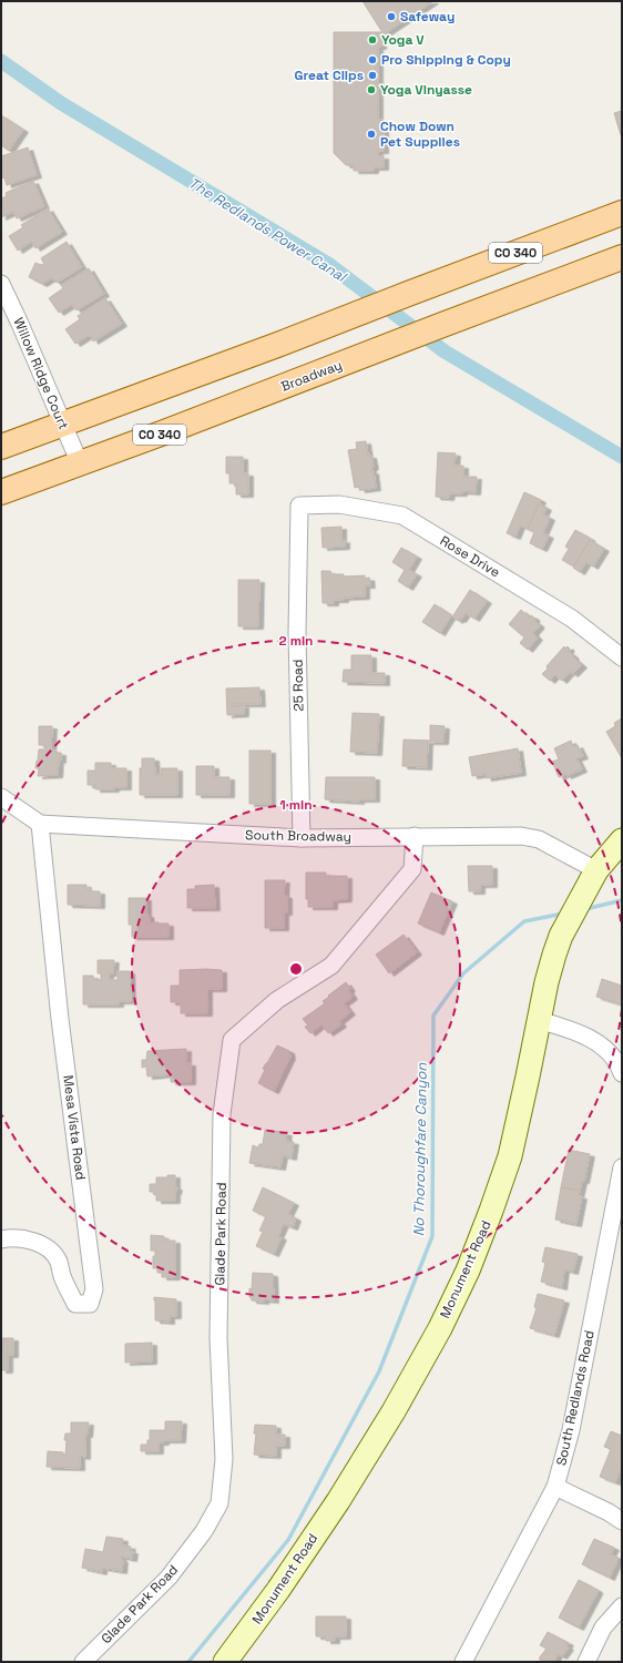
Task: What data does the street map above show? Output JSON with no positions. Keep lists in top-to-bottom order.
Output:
{
  "streets": {
    "main road": ["CO 340", "Broadway", "Monument Road"],
    "street": [
      "Willow Ridge Court",
      "Rose Drive",
      "25 Road",
      "South Broadway",
      "Mesa Vista Road",
      "Glade Park Road",
      "South Redlands Road"
    ]
  },
  "crossings": [
    ["CO 340", "Willow Ridge Court"],
    ["Willow Ridge Court", "Broadway"],
    ["Rose Drive", "25 Road"],
    ["25 Road", "South Broadway"],
    ["South Broadway", "Mesa Vista Road"],
    ["South Broadway", "Glade Park Road"],
    ["South Broadway", "Monument Road"]
  ],
  "water": ["The Redlands Power Canal", "No Thoroughfare Canyon"],
  "places": [
    "Safeway",
    "Yoga V",
    "Pro Shipping & Copy",
    "Great Clips",
    "Yoga Vinyasse",
    "Chow Down Pet Supplies"
  ],
  "rings": ["2 min", "1 min"]
}
